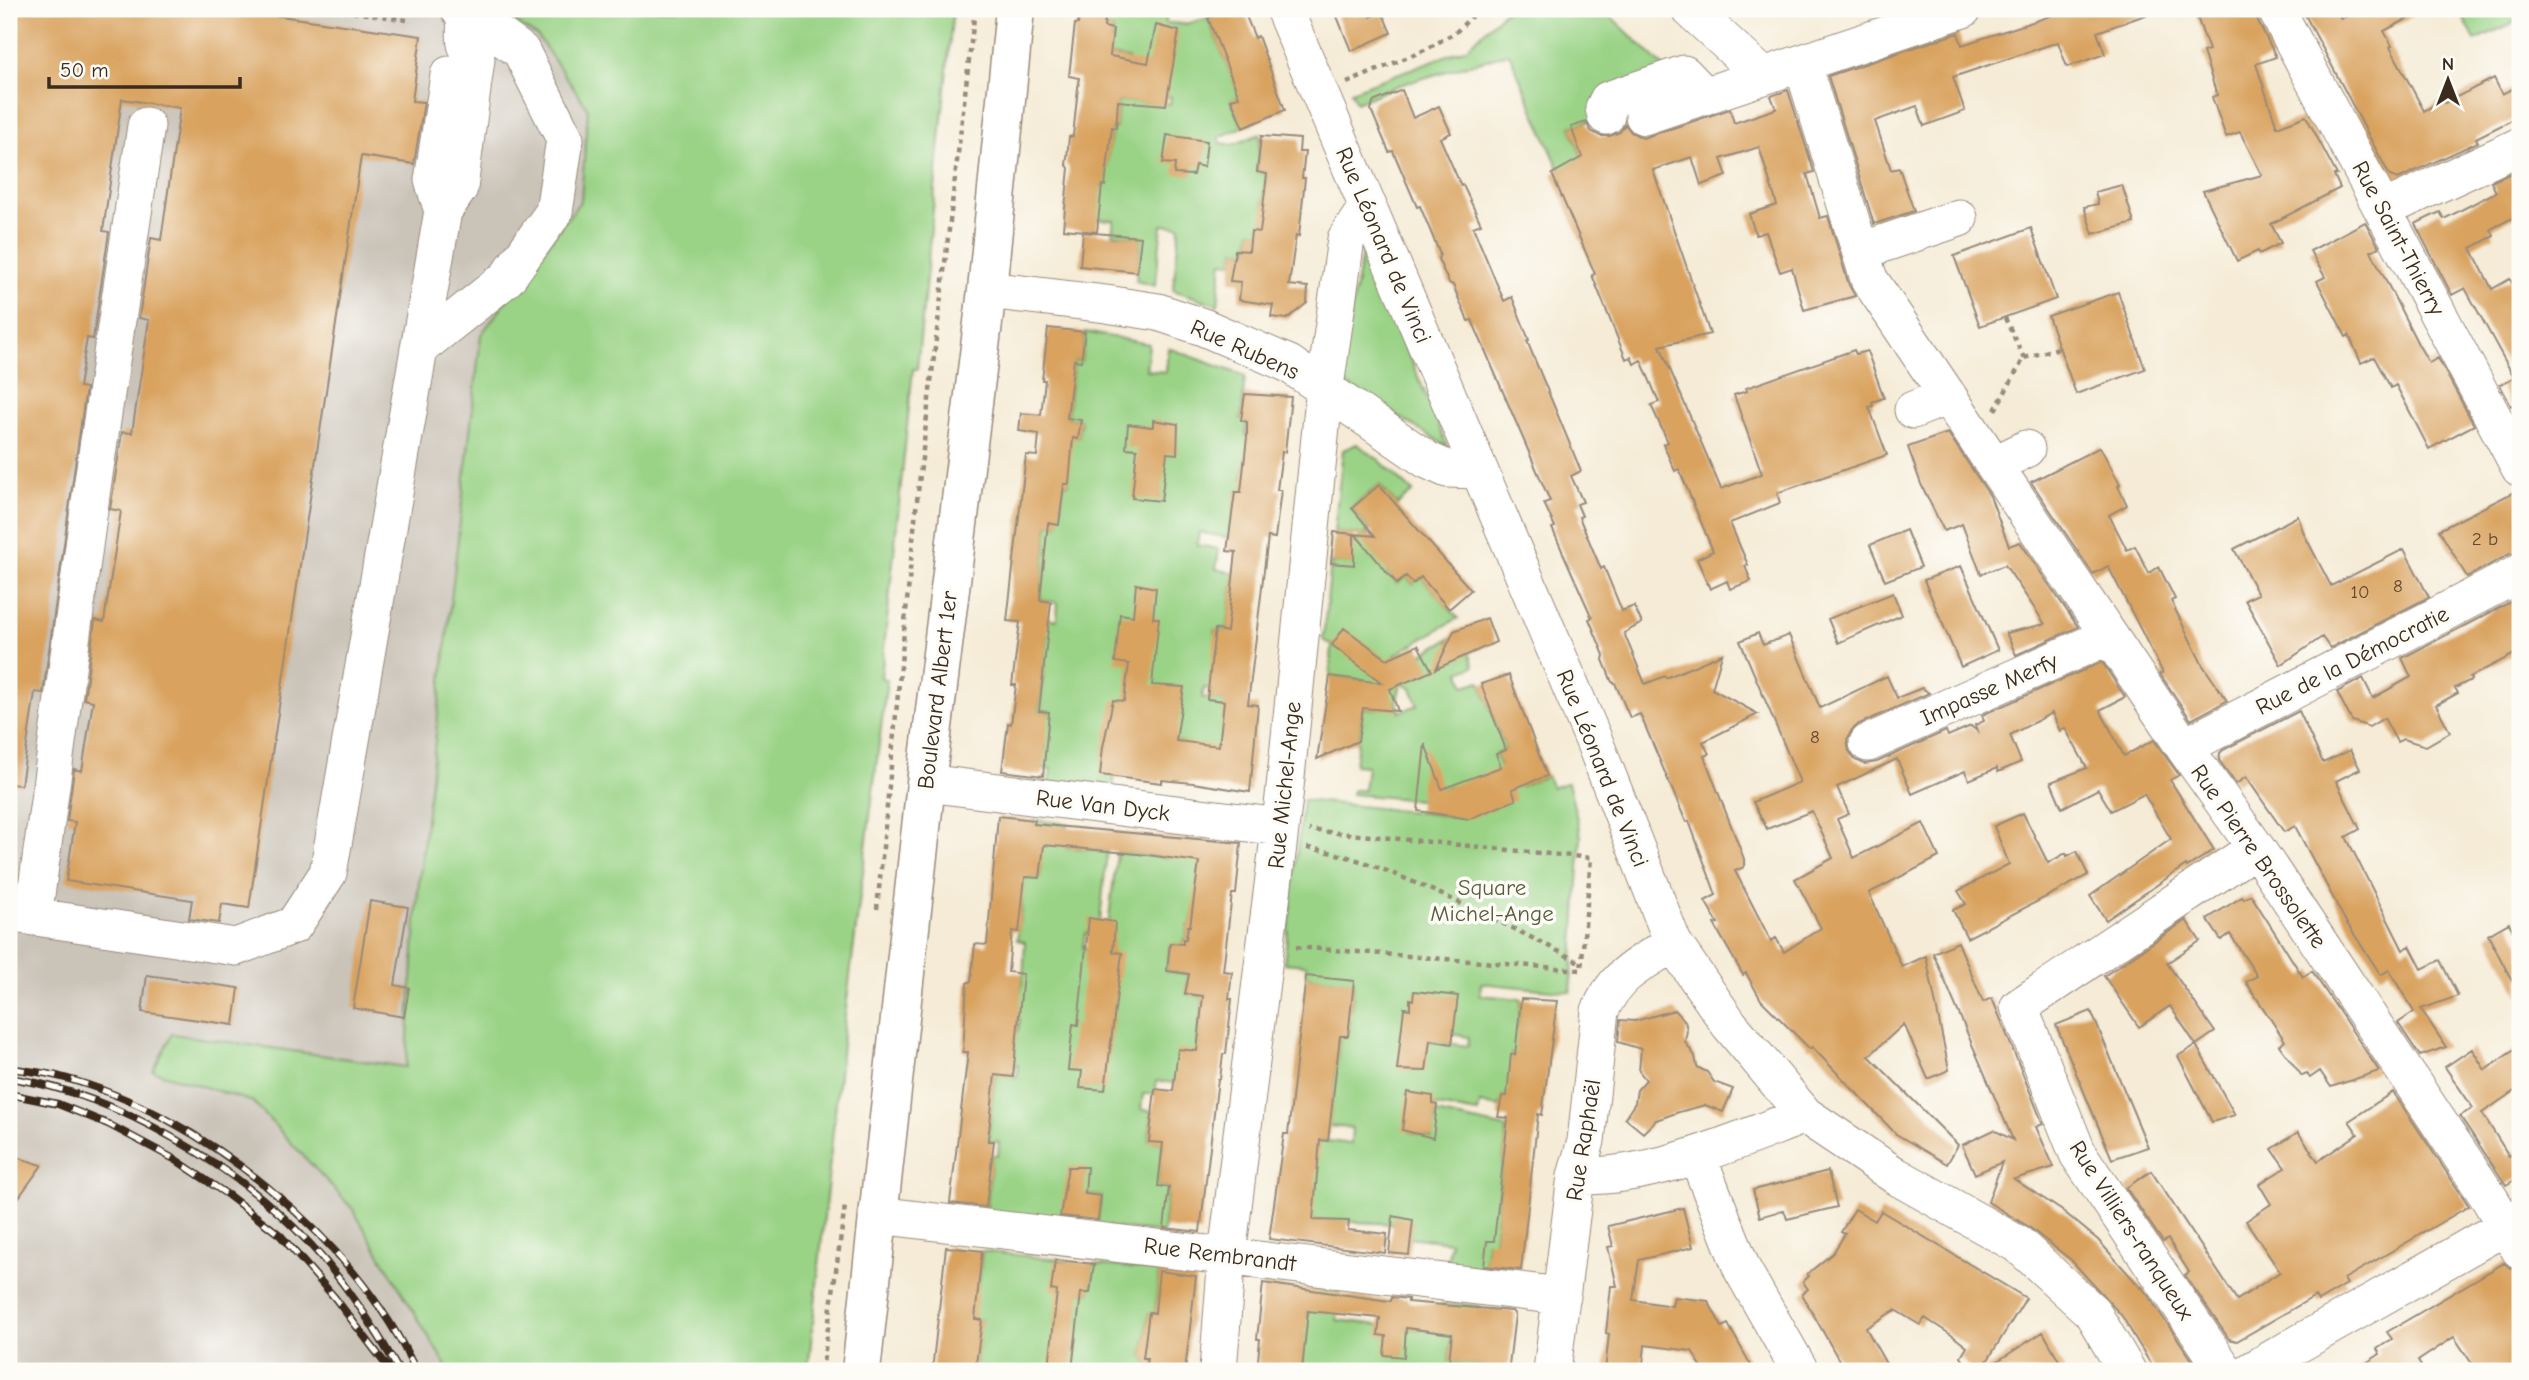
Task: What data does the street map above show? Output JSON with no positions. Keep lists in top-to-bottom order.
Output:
{
  "streets": {
    "main road": ["Boulevard Albert 1er"],
    "street": [
      "Rue Saint-Thierry",
      "Rue Léonard de Vinci",
      "Rue Rubens",
      "Rue de la Démocratie",
      "Impasse Merfy",
      "Rue Michel-Ange",
      "Rue Van Dyck",
      "Rue Pierre Brossolette",
      "Rue Raphaël",
      "Rue Villiers-ranqueux",
      "Rue Rembrandt"
    ]
  },
  "crossings": [
    ["Rue Léonard de Vinci", "Rue Rubens"],
    ["Rue Léonard de Vinci", "Rue Michel-Ange"],
    ["Rue Léonard de Vinci", "Rue Raphaël"],
    ["Rue Rubens", "Boulevard Albert 1er"],
    ["Rue Rubens", "Rue Michel-Ange"],
    ["Rue de la Démocratie", "Rue Pierre Brossolette"],
    ["Impasse Merfy", "Rue Pierre Brossolette"],
    ["Boulevard Albert 1er", "Rue Van Dyck"],
    ["Boulevard Albert 1er", "Rue Rembrandt"],
    ["Rue Michel-Ange", "Rue Van Dyck"],
    ["Rue Michel-Ange", "Rue Rembrandt"],
    ["Rue Pierre Brossolette", "Rue Villiers-ranqueux"],
    ["Rue Raphaël", "Rue Rembrandt"]
  ],
  "parks": ["Square Michel-Ange"],
  "house_numbers": [
    "2 b",
    "8",
    "10",
    "8"
  ],
  "scale_bar": "50 m",
  "north": "top"
}
